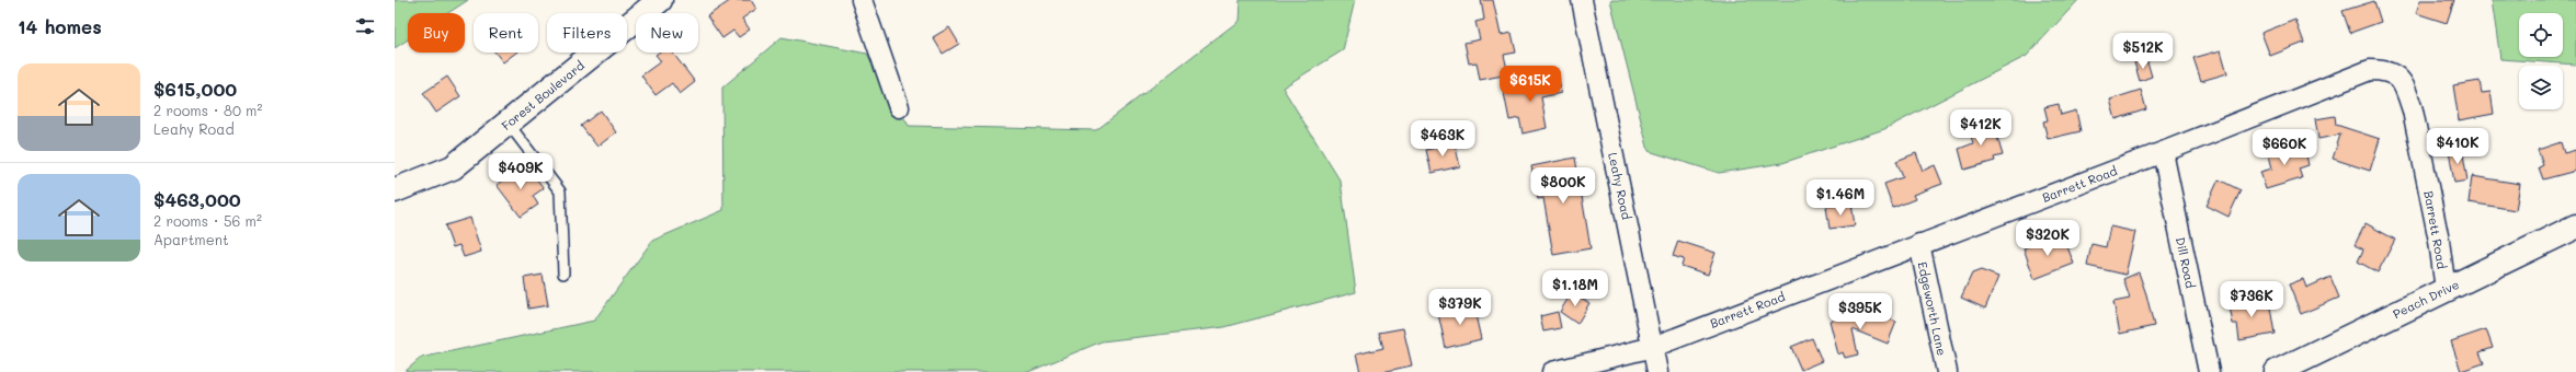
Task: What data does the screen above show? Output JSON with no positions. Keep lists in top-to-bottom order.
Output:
{
  "streets": {
    "main road": ["Forest Boulevard", "Peach Drive"],
    "street": [
      "Barrett Road",
      "Leahy Road",
      "Dill Road",
      "Edgeworth Lane"
    ]
  },
  "crossings": [
    ["Barrett Road", "Leahy Road"],
    ["Barrett Road", "Dill Road"],
    ["Barrett Road", "Peach Drive"],
    ["Barrett Road", "Edgeworth Lane"]
  ],
  "page": {
    "heading": "14 homes",
    "chip": [
      "Buy",
      "Rent",
      "Filters",
      "New"
    ],
    "price": [
      "$512K",
      "$615K",
      "$412K",
      "$463K",
      "$410K",
      "$660K",
      "$409K",
      "$800K",
      "$1.46M",
      "$320K",
      "$1.18M",
      "$736K",
      "$379K",
      "$395K"
    ],
    "list": [
      {
        "name": "$615,000",
        "note": "2 rooms · 80 m² · Leahy Road"
      },
      {
        "name": "$463,000",
        "note": "2 rooms · 56 m² · Apartment"
      }
    ]
  }
}
